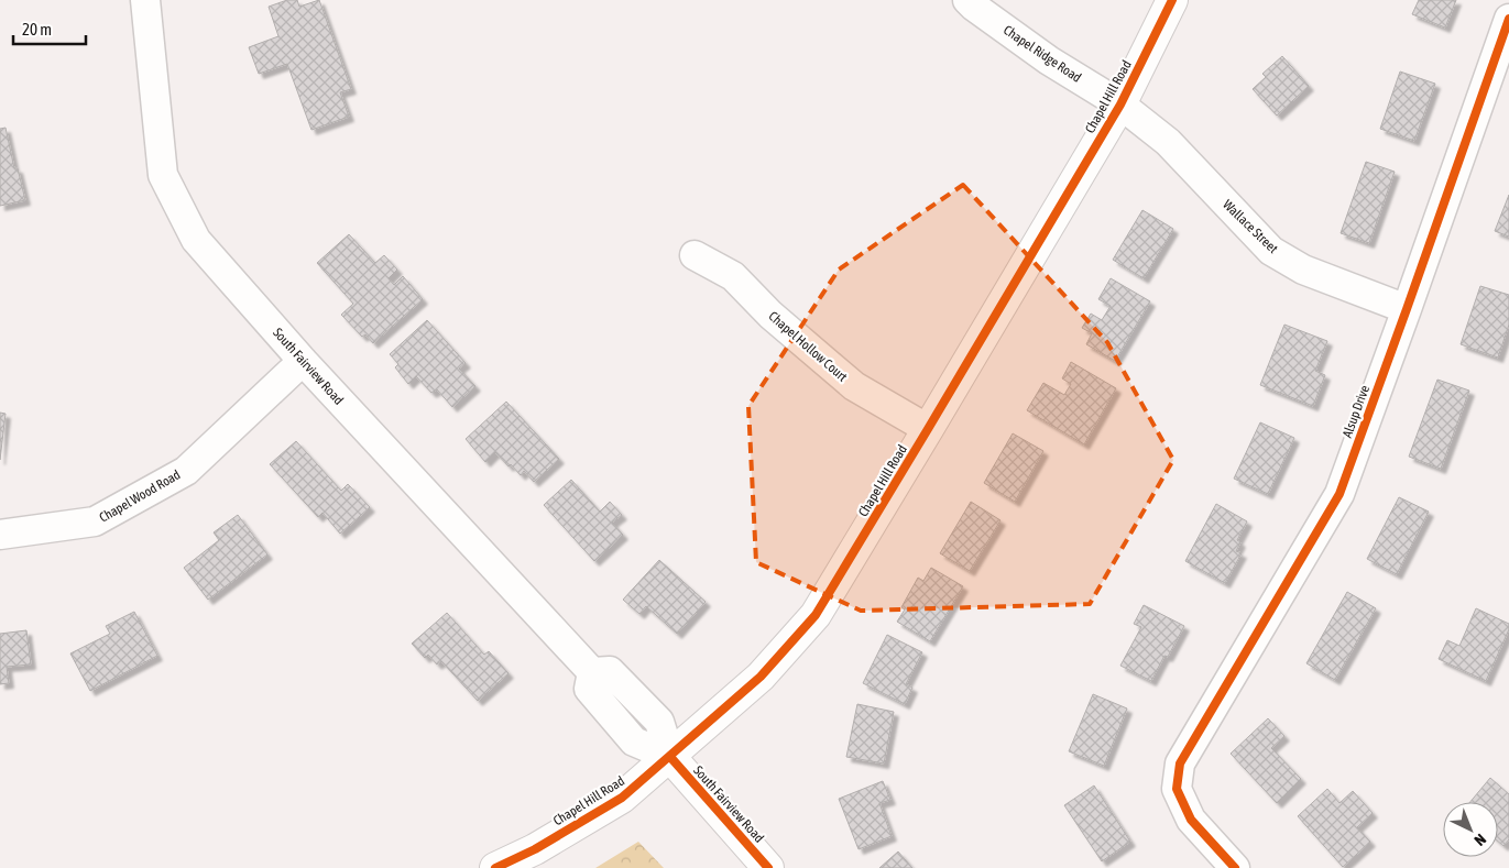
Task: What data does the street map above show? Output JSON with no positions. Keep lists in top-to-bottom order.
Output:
{
  "streets": {
    "street": [
      "Chapel Ridge Road",
      "Chapel Hill Road",
      "Wallace Street",
      "Chapel Hollow Court",
      "South Fairview Road",
      "Alsup Drive",
      "Chapel Wood Road"
    ]
  },
  "crossings": [
    ["Chapel Ridge Road", "Chapel Hill Road"],
    ["Chapel Ridge Road", "Wallace Street"],
    ["Chapel Hill Road", "Wallace Street"],
    ["Chapel Hill Road", "Chapel Hollow Court"],
    ["Chapel Hill Road", "South Fairview Road"],
    ["Wallace Street", "Alsup Drive"],
    ["South Fairview Road", "Chapel Wood Road"]
  ],
  "scale_bar": "20 m",
  "north": "bottom right"
}
